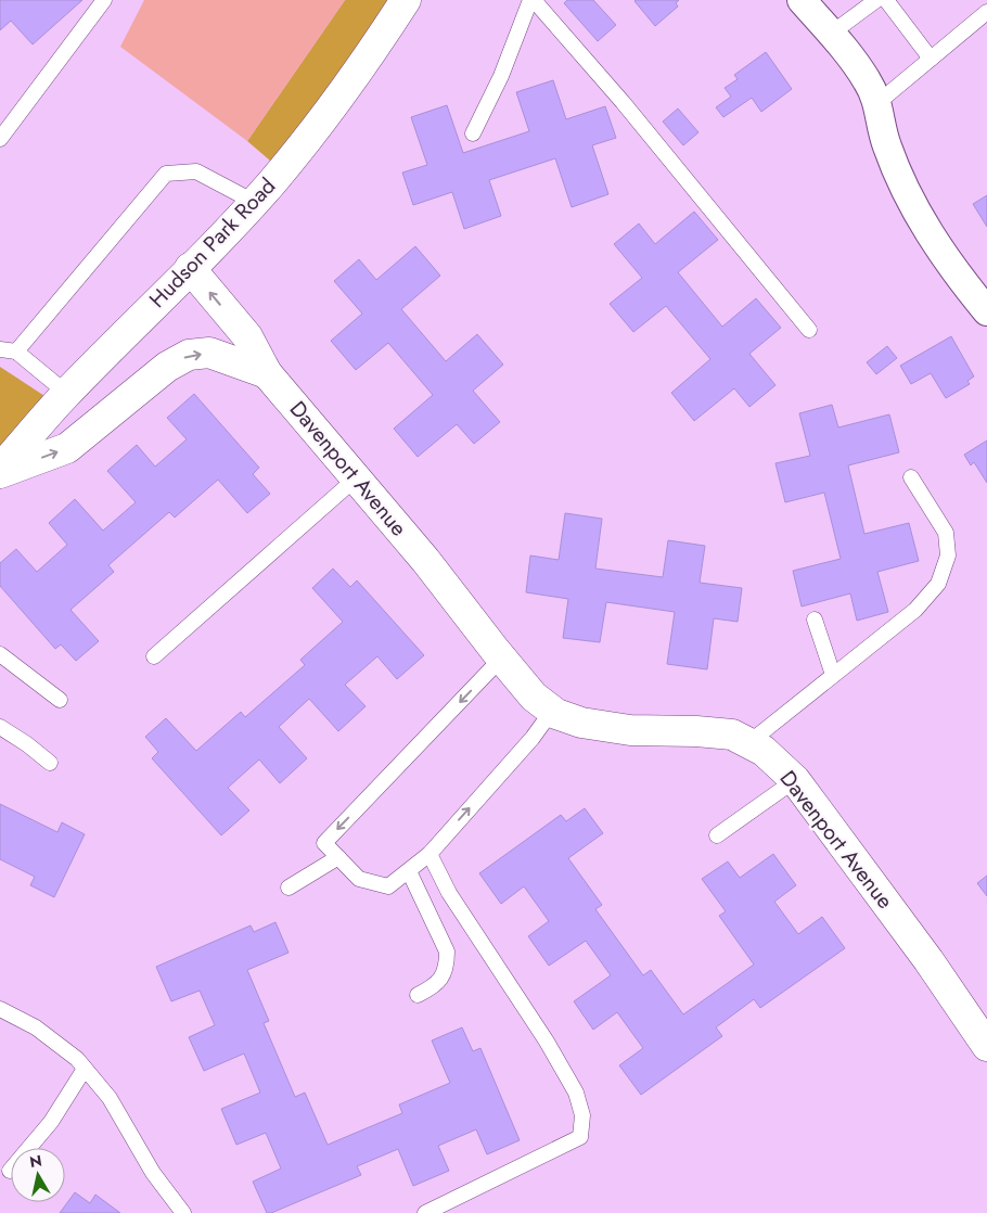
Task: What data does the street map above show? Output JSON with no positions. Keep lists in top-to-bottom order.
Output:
{
  "streets": {
    "street": ["Hudson Park Road", "Davenport Avenue"]
  },
  "crossings": [
    ["Hudson Park Road", "Davenport Avenue"]
  ],
  "north": "top"
}
